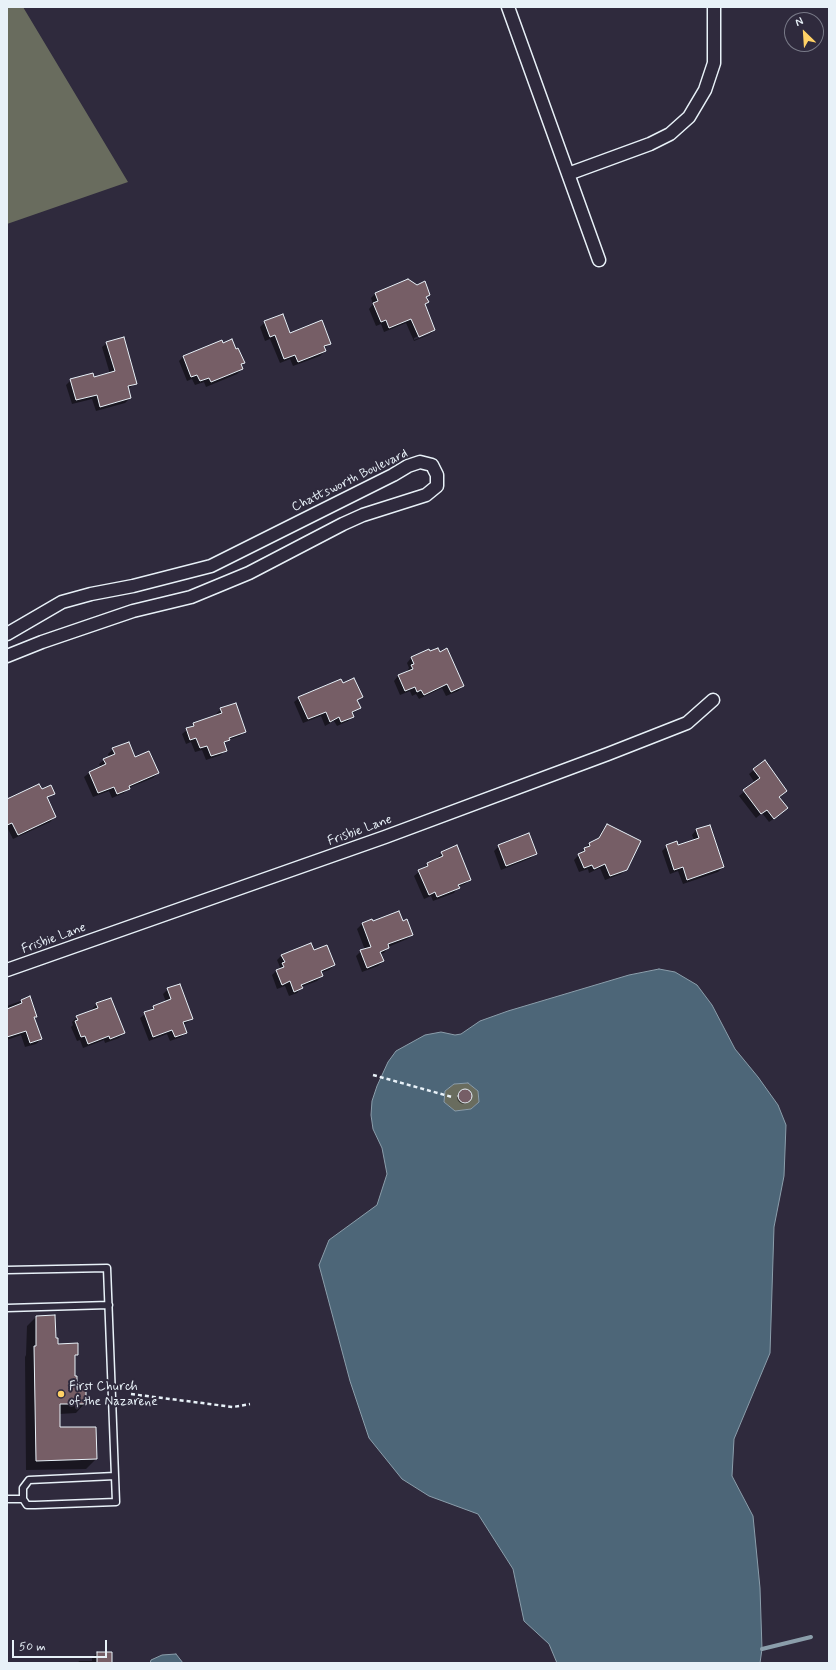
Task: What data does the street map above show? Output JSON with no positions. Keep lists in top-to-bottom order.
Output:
{
  "streets": {
    "street": ["Chattsworth Boulevard", "Frisbie Lane"]
  },
  "places": ["First Church of the Nazarene"],
  "scale_bar": "50 m",
  "north": "top left"
}
